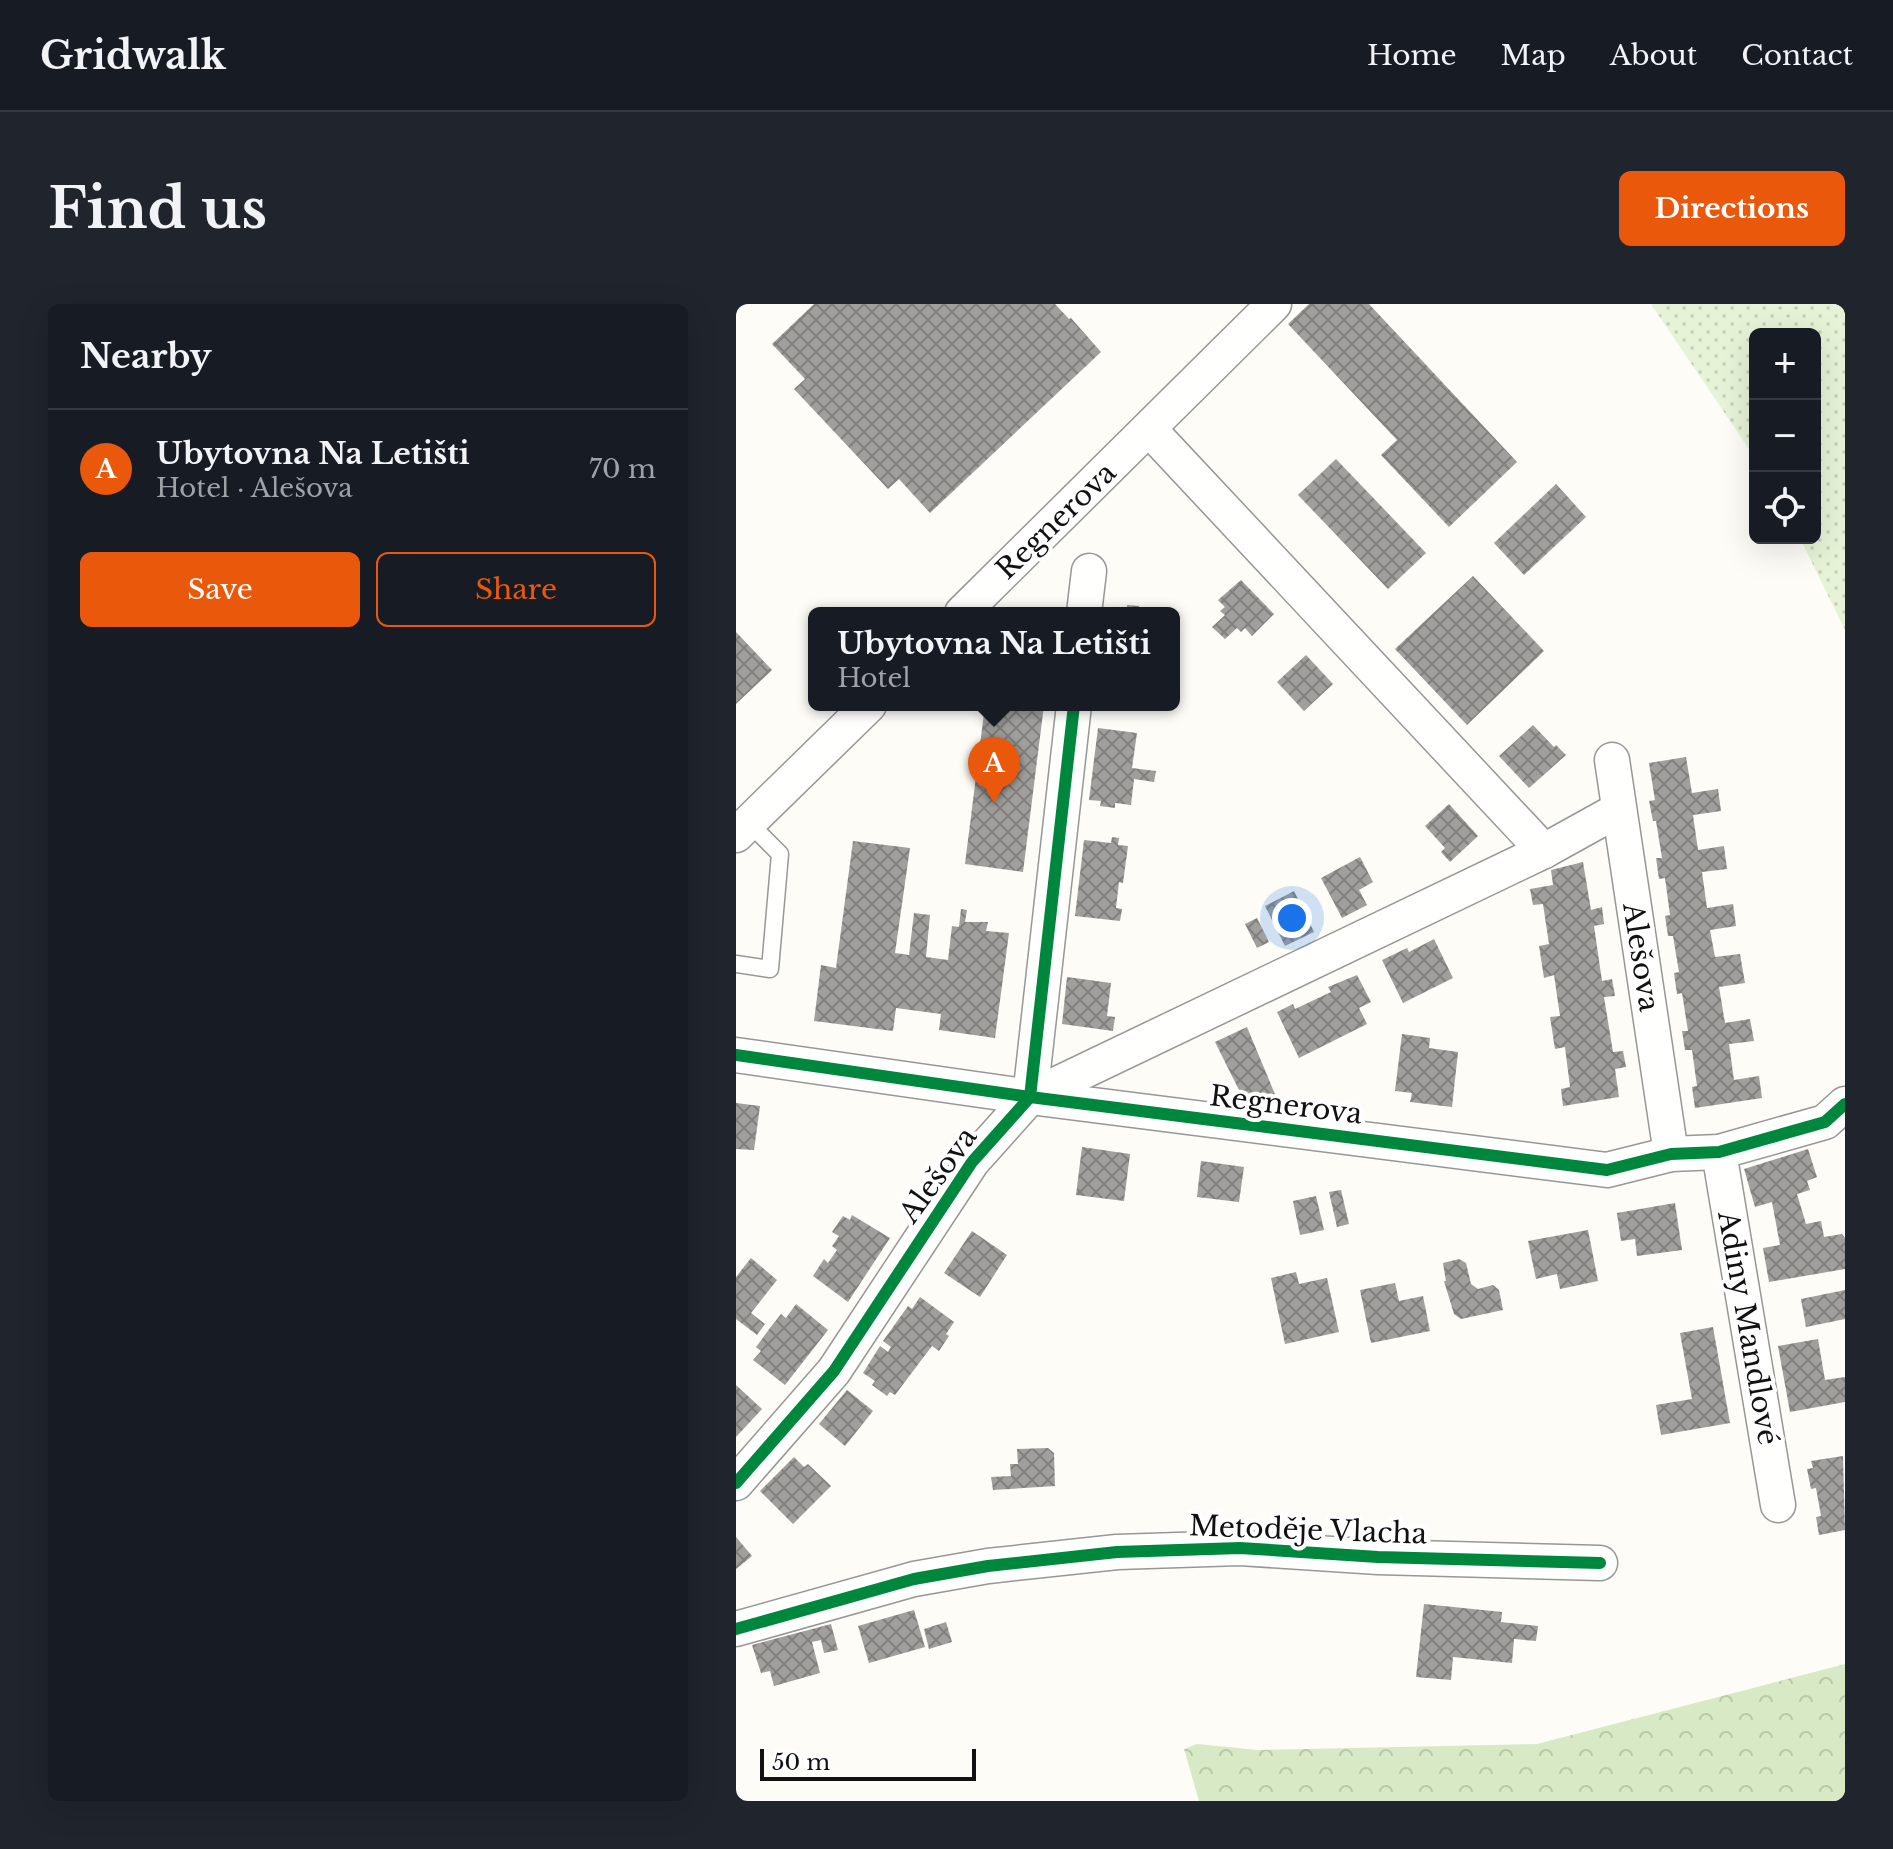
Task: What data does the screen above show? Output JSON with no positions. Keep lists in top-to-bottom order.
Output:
{
  "streets": {
    "street": [
      "Regnerova",
      "Alešova",
      "Adiny Mandlové",
      "Metoděje Vlacha"
    ]
  },
  "crossings": [
    ["Regnerova", "Alešova"],
    ["Regnerova", "Adiny Mandlové"]
  ],
  "scale_bar": "50 m",
  "page": {
    "header": "Gridwalk",
    "nav": [
      "Home",
      "Map",
      "About",
      "Contact"
    ],
    "buttons": [
      "Directions",
      ["Save", "Share"]
    ],
    "title": "Find us",
    "heading": "Nearby",
    "map_buttons": ["+", "−"],
    "list": [
      {
        "mark": "A",
        "name": "Ubytovna Na Letišti",
        "note": "Hotel · Alešova",
        "value": "70 m"
      }
    ],
    "popup": ["Ubytovna Na Letišti", "Hotel"],
    "pins": "A",
    "scale": "50 m"
  }
}
